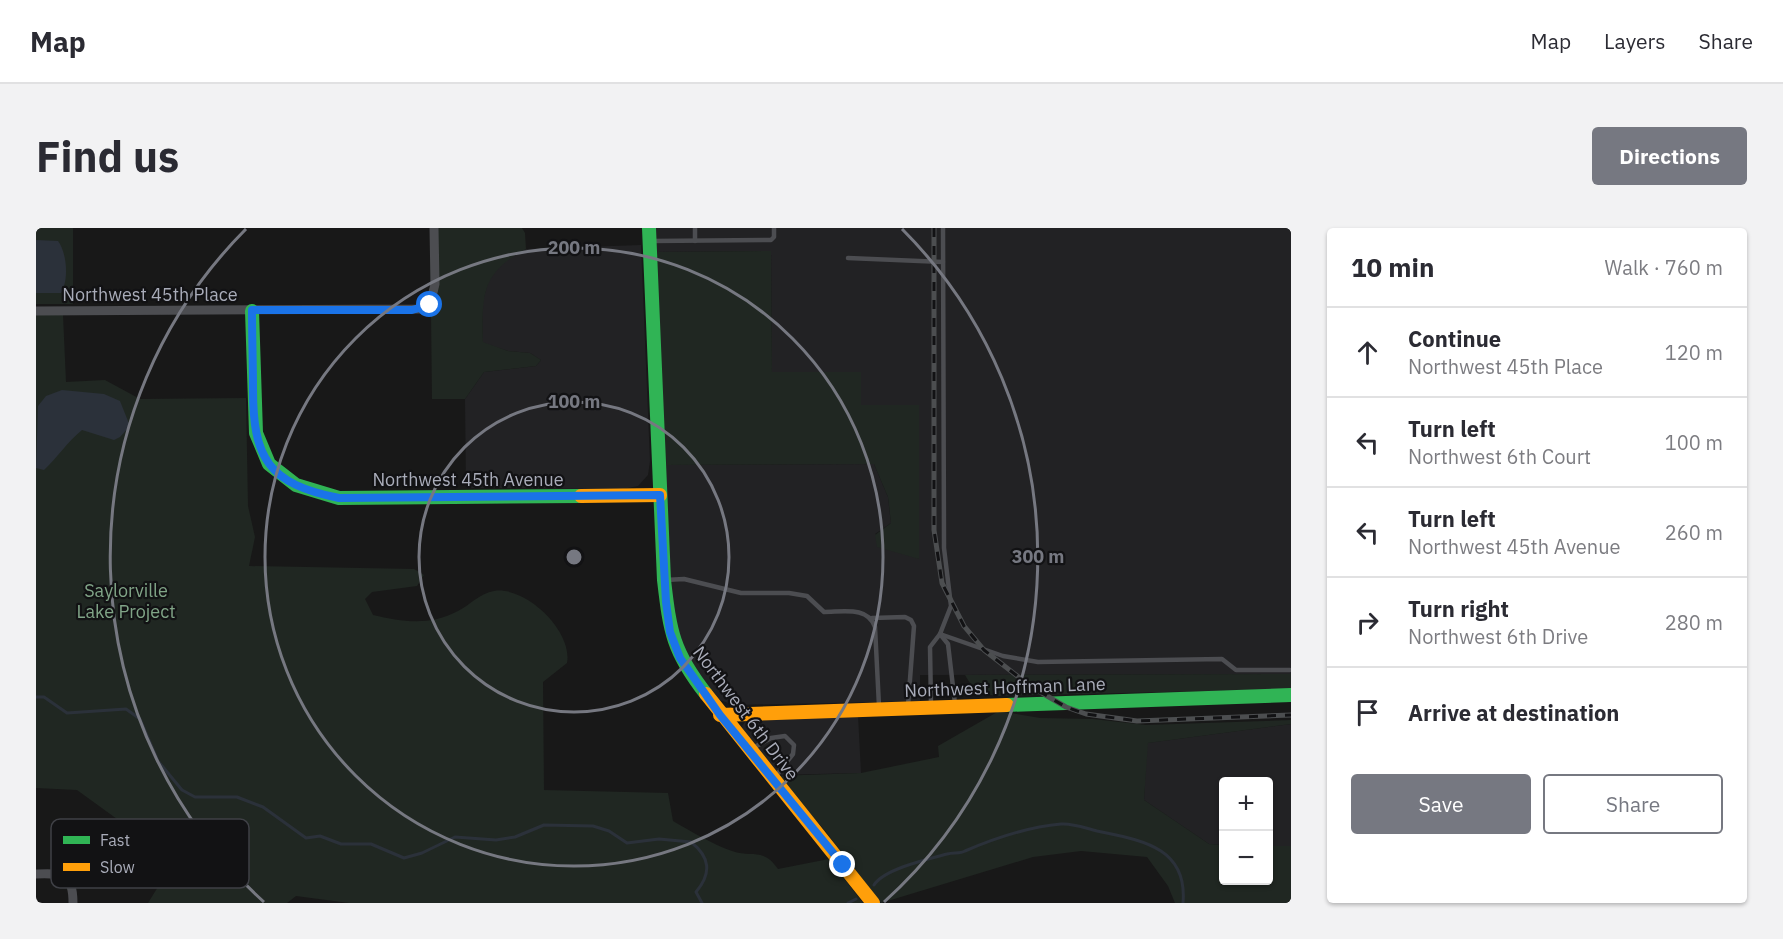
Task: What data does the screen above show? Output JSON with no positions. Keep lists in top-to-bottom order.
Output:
{
  "streets": {
    "street": [
      "Northwest 45th Place",
      "Northwest 45th Avenue",
      "Northwest Hoffman Lane",
      "Northwest 6th Drive"
    ]
  },
  "crossings": [
    ["Northwest 45th Place", "Northwest 45th Avenue"],
    ["Northwest 45th Avenue", "Northwest 6th Drive"],
    ["Northwest Hoffman Lane", "Northwest 6th Drive"]
  ],
  "parks": ["Saylorville Lake Project"],
  "legend": ["Fast", "Slow"],
  "page": {
    "header": "Map",
    "nav": ["Map", "Layers", "Share"],
    "buttons": [
      "Directions",
      ["Save", "Share"]
    ],
    "title": "Find us",
    "heading": ["10 min", "Walk · 760 m"],
    "list": [
      ["Continue", "Northwest 45th Place", "120 m"],
      ["Turn left", "Northwest 6th Court", "100 m"],
      ["Turn left", "Northwest 45th Avenue", "260 m"],
      ["Turn right", "Northwest 6th Drive", "280 m"],
      "Arrive at destination"
    ],
    "map_buttons": ["+", "−"]
  },
  "rings": ["200 m", "100 m", "300 m"]
}
